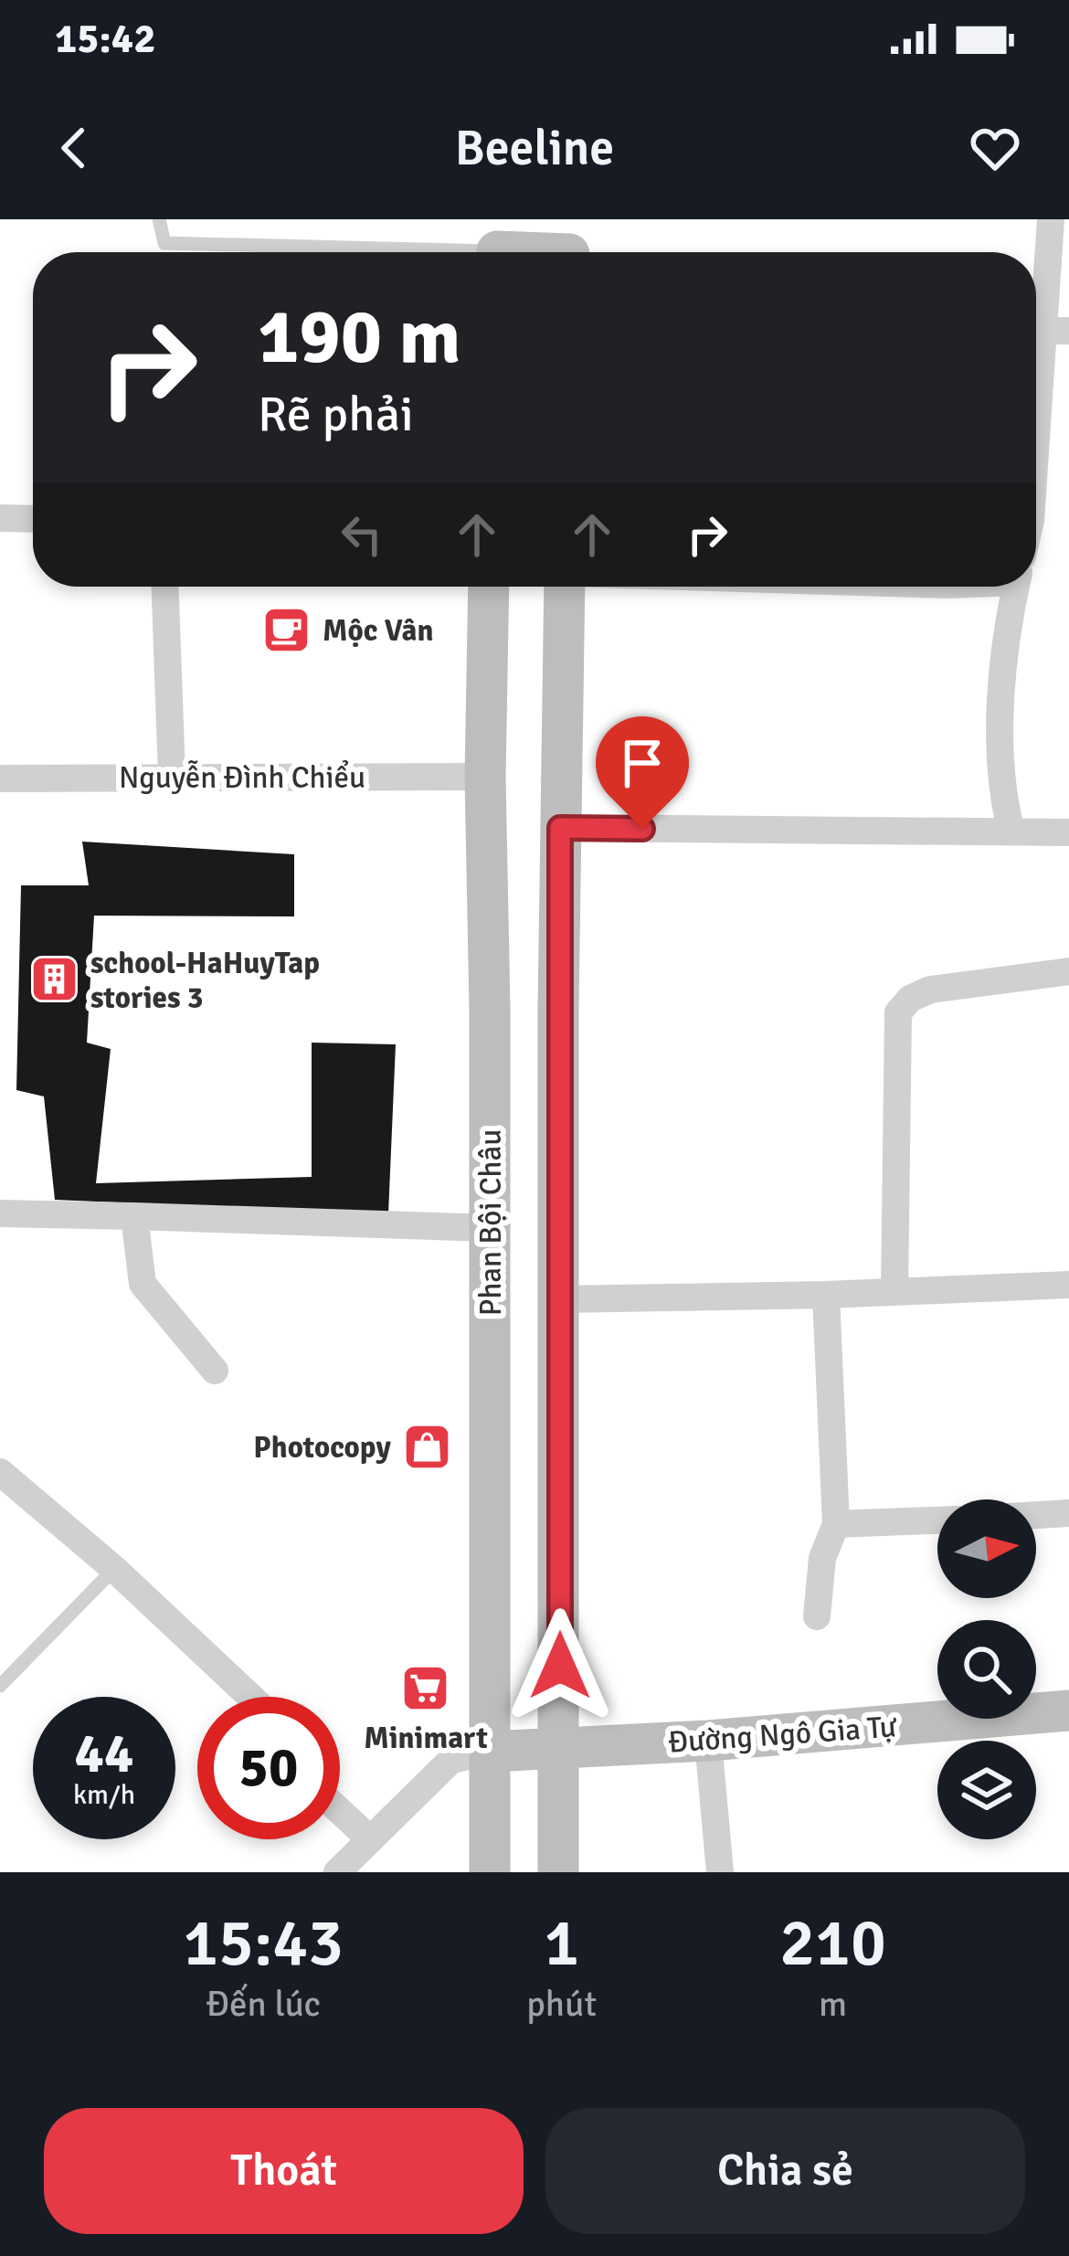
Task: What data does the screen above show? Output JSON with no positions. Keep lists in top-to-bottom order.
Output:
{
  "streets": {
    "main road": ["Phan Bội Châu", "Đường Ngô Gia Tự"],
    "street": ["Nguyễn Đình Chiểu"]
  },
  "crossings": [
    ["Nguyễn Đình Chiểu", "Phan Bội Châu"],
    ["Phan Bội Châu", "Đường Ngô Gia Tự"]
  ],
  "places": {
    "cafe": ["Mộc Vân"],
    "building": ["school-HaHuyTap stories 3"],
    "shop": ["Photocopy"],
    "supermarket": ["Minimart"]
  },
  "north": "right",
  "page": {
    "status": "15:42",
    "header": "Beeline",
    "turn": ["190 m", "Rẽ phải"],
    "speed": "44 km/h",
    "limit": "50",
    "eta": [
      "15:43",
      "Đến lúc",
      "1",
      "phút",
      "210",
      "m"
    ],
    "buttons": ["Thoát", "Chia sẻ"]
  }
}
